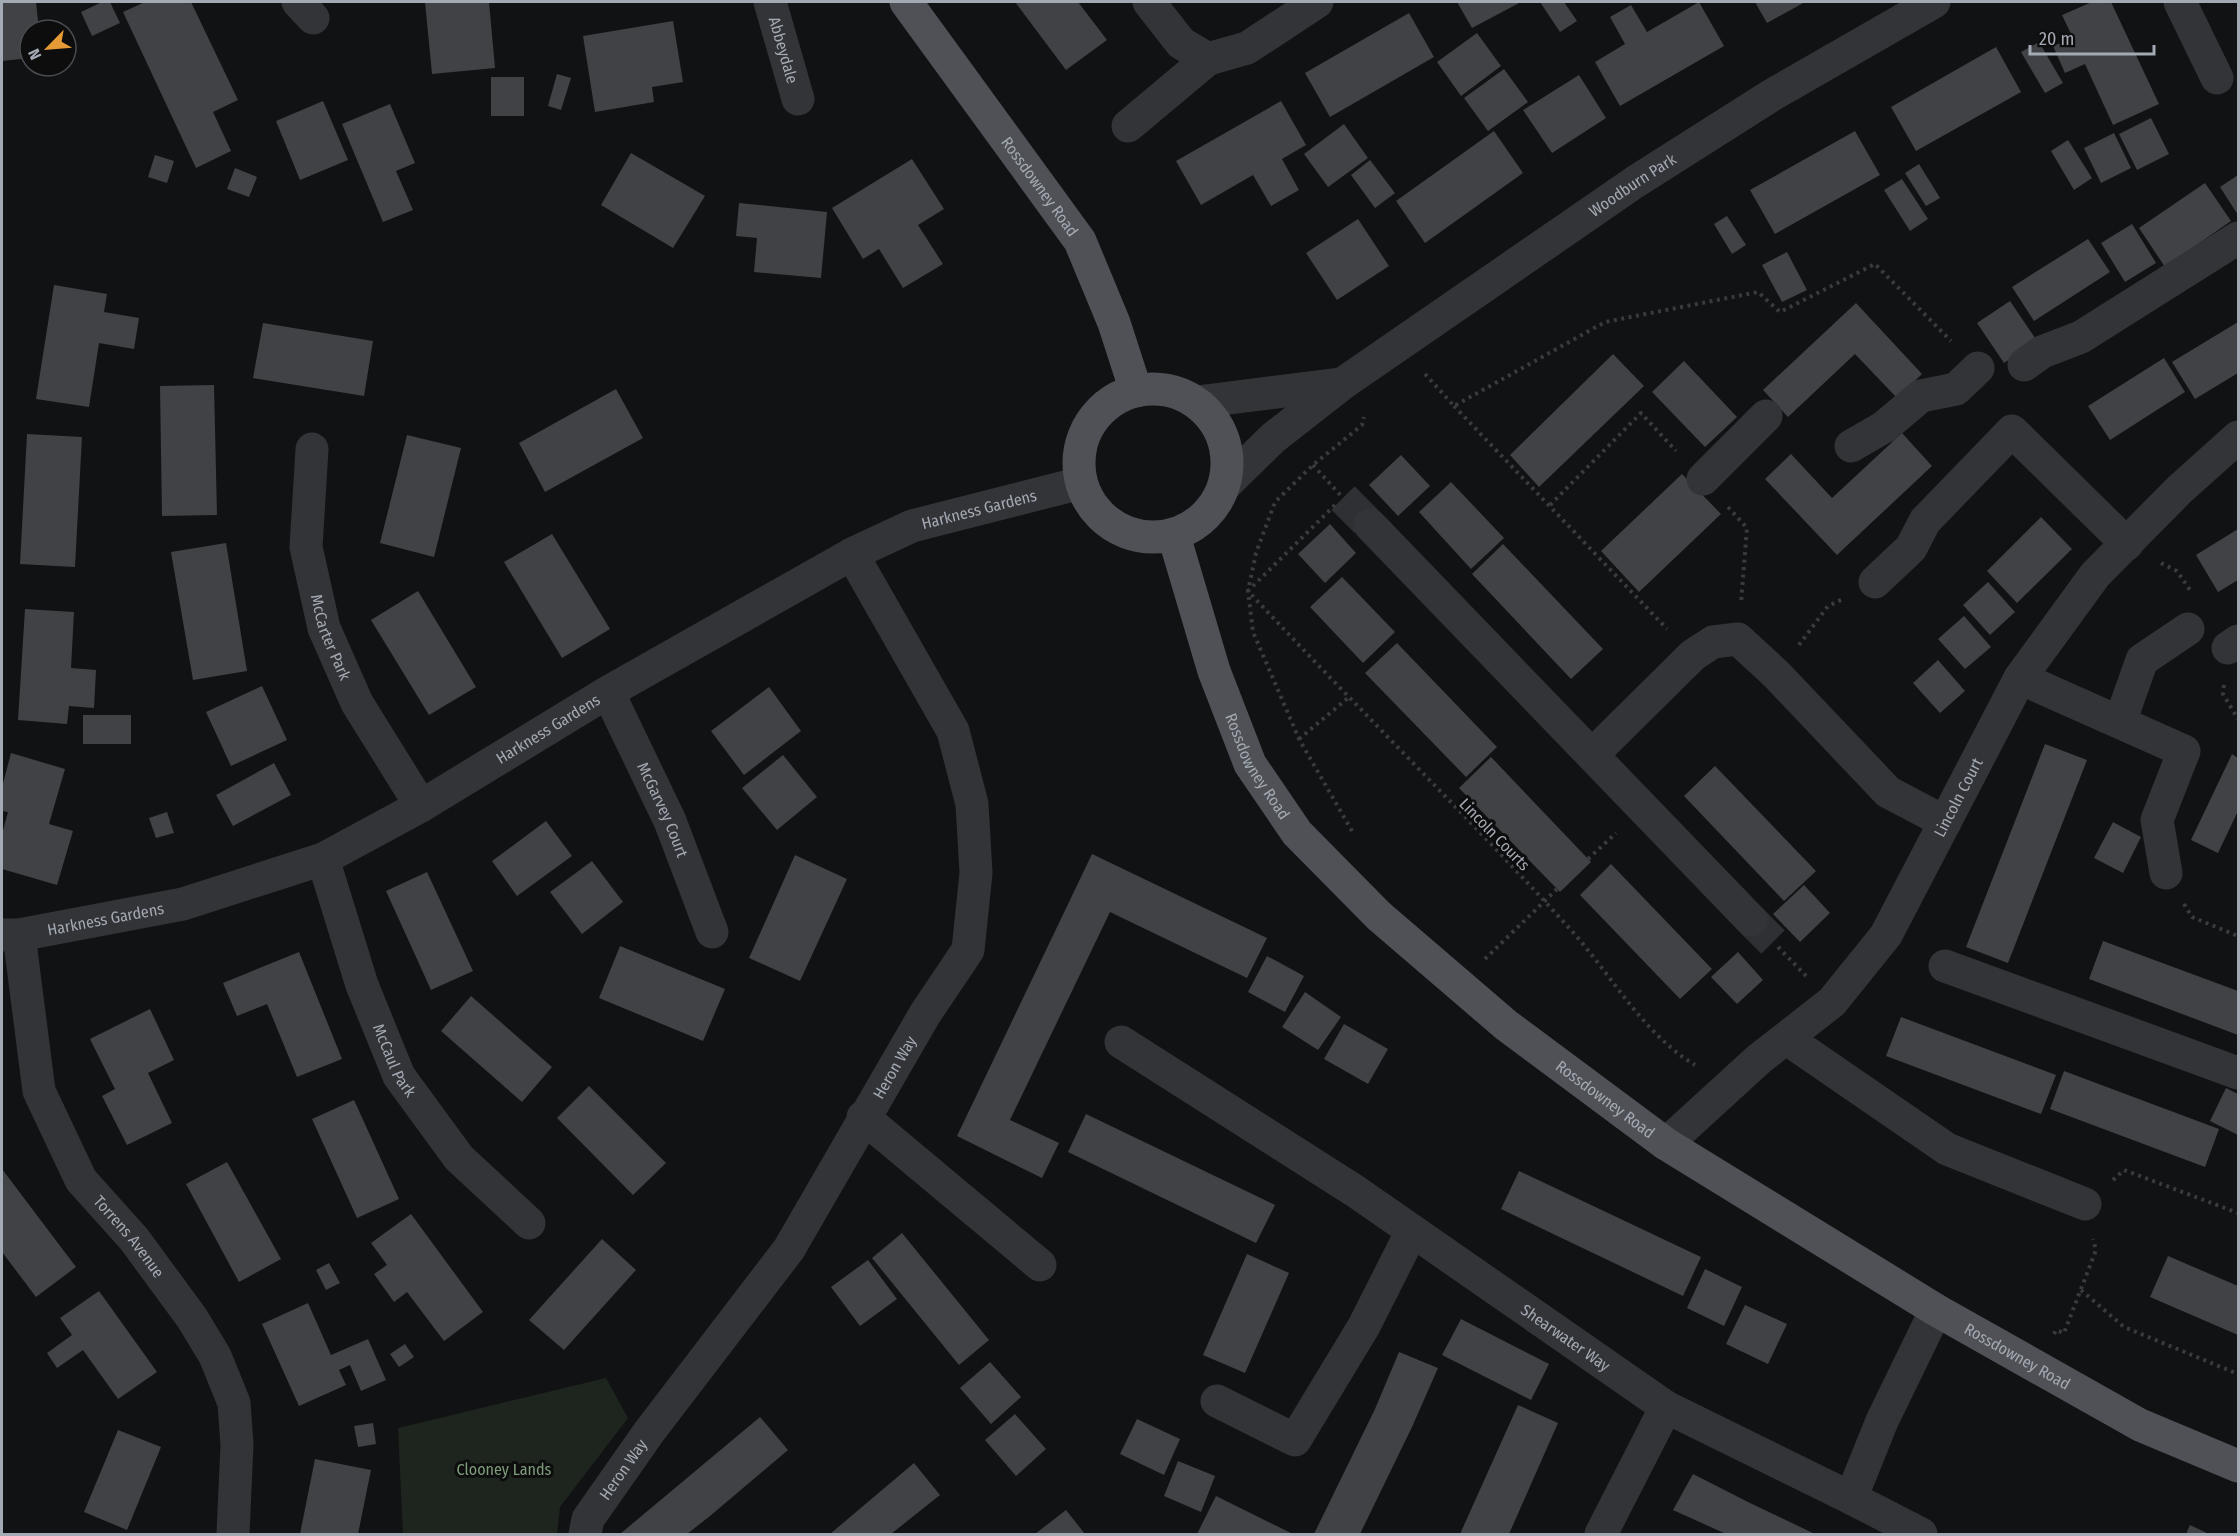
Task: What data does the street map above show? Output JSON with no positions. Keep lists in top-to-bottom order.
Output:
{
  "streets": {
    "main road": ["Rossdowney Road"],
    "street": [
      "Abbeydale",
      "Woodburn Park",
      "Harkness Gardens",
      "McCarter Park",
      "Lincoln Court",
      "McGarvey Court",
      "McCaul Park",
      "Heron Way",
      "Torrens Avenue",
      "Shearwater Way"
    ],
    "path": ["Lincoln Courts"]
  },
  "crossings": [
    ["Woodburn Park", "Rossdowney Road"],
    ["Woodburn Park", "Harkness Gardens"],
    ["Rossdowney Road", "Harkness Gardens"],
    ["Rossdowney Road", "Lincoln Court"],
    ["Harkness Gardens", "McCarter Park"],
    ["Harkness Gardens", "McGarvey Court"],
    ["Harkness Gardens", "McCaul Park"],
    ["Harkness Gardens", "Heron Way"],
    ["Harkness Gardens", "Torrens Avenue"],
    ["Lincoln Court", "Lincoln Courts"]
  ],
  "parks": ["Clooney Lands"],
  "scale_bar": "20 m",
  "north": "bottom left"
}
